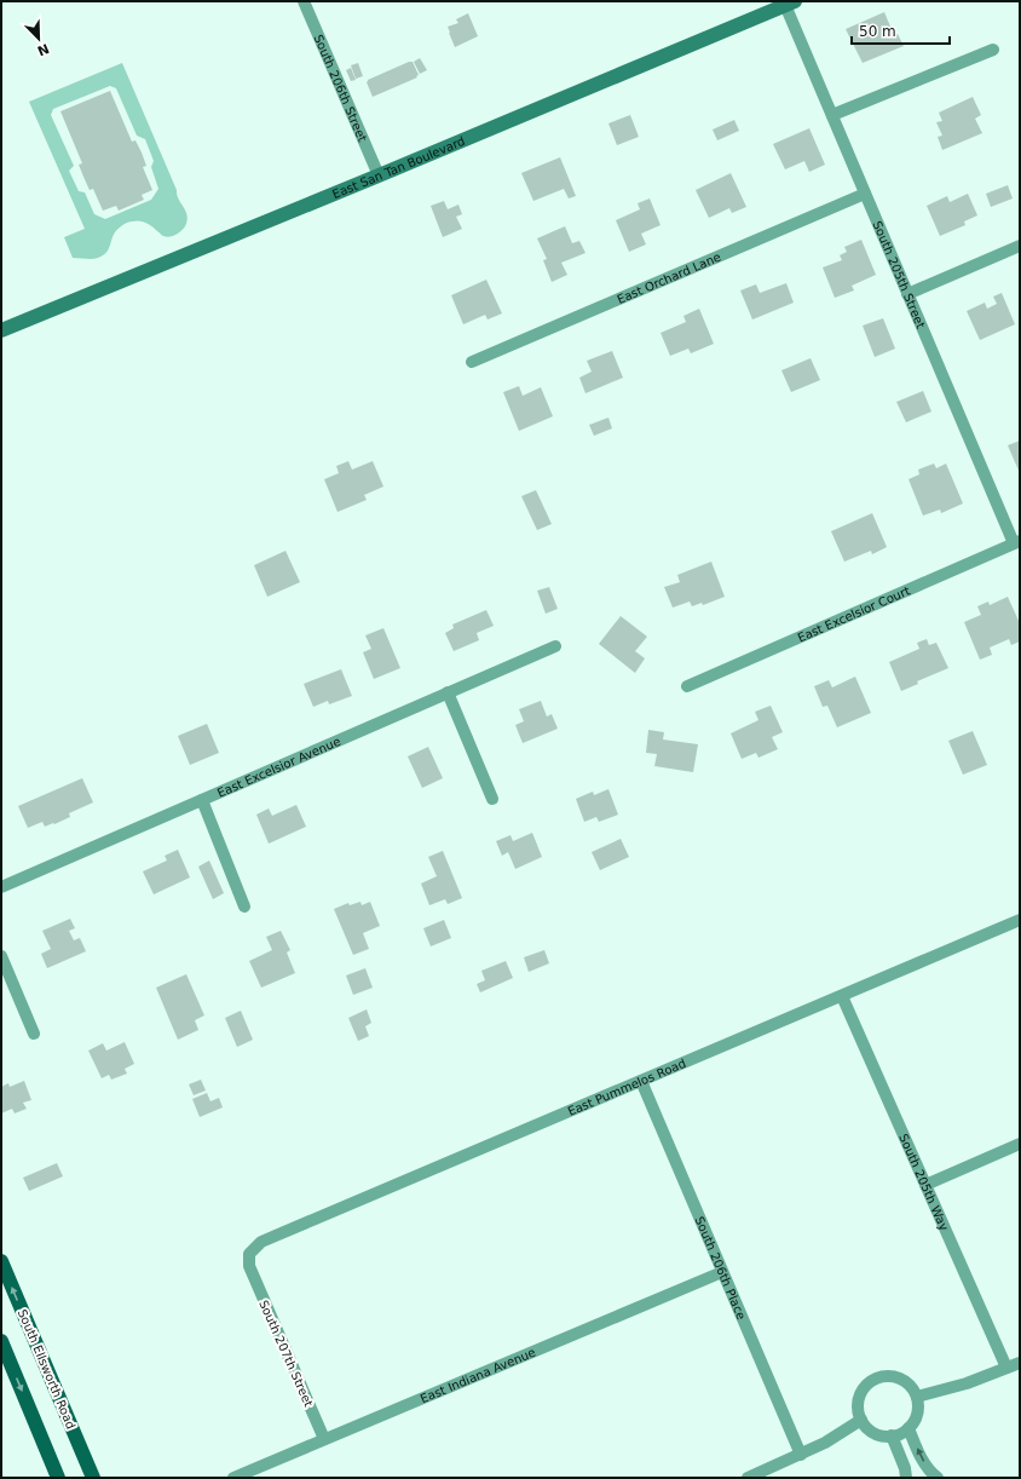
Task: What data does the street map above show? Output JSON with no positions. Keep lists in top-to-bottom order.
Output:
{
  "streets": {
    "main road": ["South Ellsworth Road"],
    "street": [
      "South 206th Street",
      "East San Tan Boulevard",
      "South 205th Street",
      "East Orchard Lane",
      "East Excelsior Court",
      "East Excelsior Avenue",
      "East Pummelos Road",
      "South 205th Way",
      "South 206th Place",
      "South 207th Street",
      "East Indiana Avenue"
    ]
  },
  "crossings": [
    ["South 206th Street", "East San Tan Boulevard"],
    ["East San Tan Boulevard", "South 205th Street"],
    ["South 205th Street", "East Orchard Lane"],
    ["South 205th Street", "East Excelsior Court"],
    ["East Pummelos Road", "South 205th Way"],
    ["East Pummelos Road", "South 206th Place"],
    ["East Pummelos Road", "South 207th Street"],
    ["South 206th Place", "East Indiana Avenue"],
    ["South 207th Street", "East Indiana Avenue"]
  ],
  "scale_bar": "50 m",
  "north": "bottom right"
}
